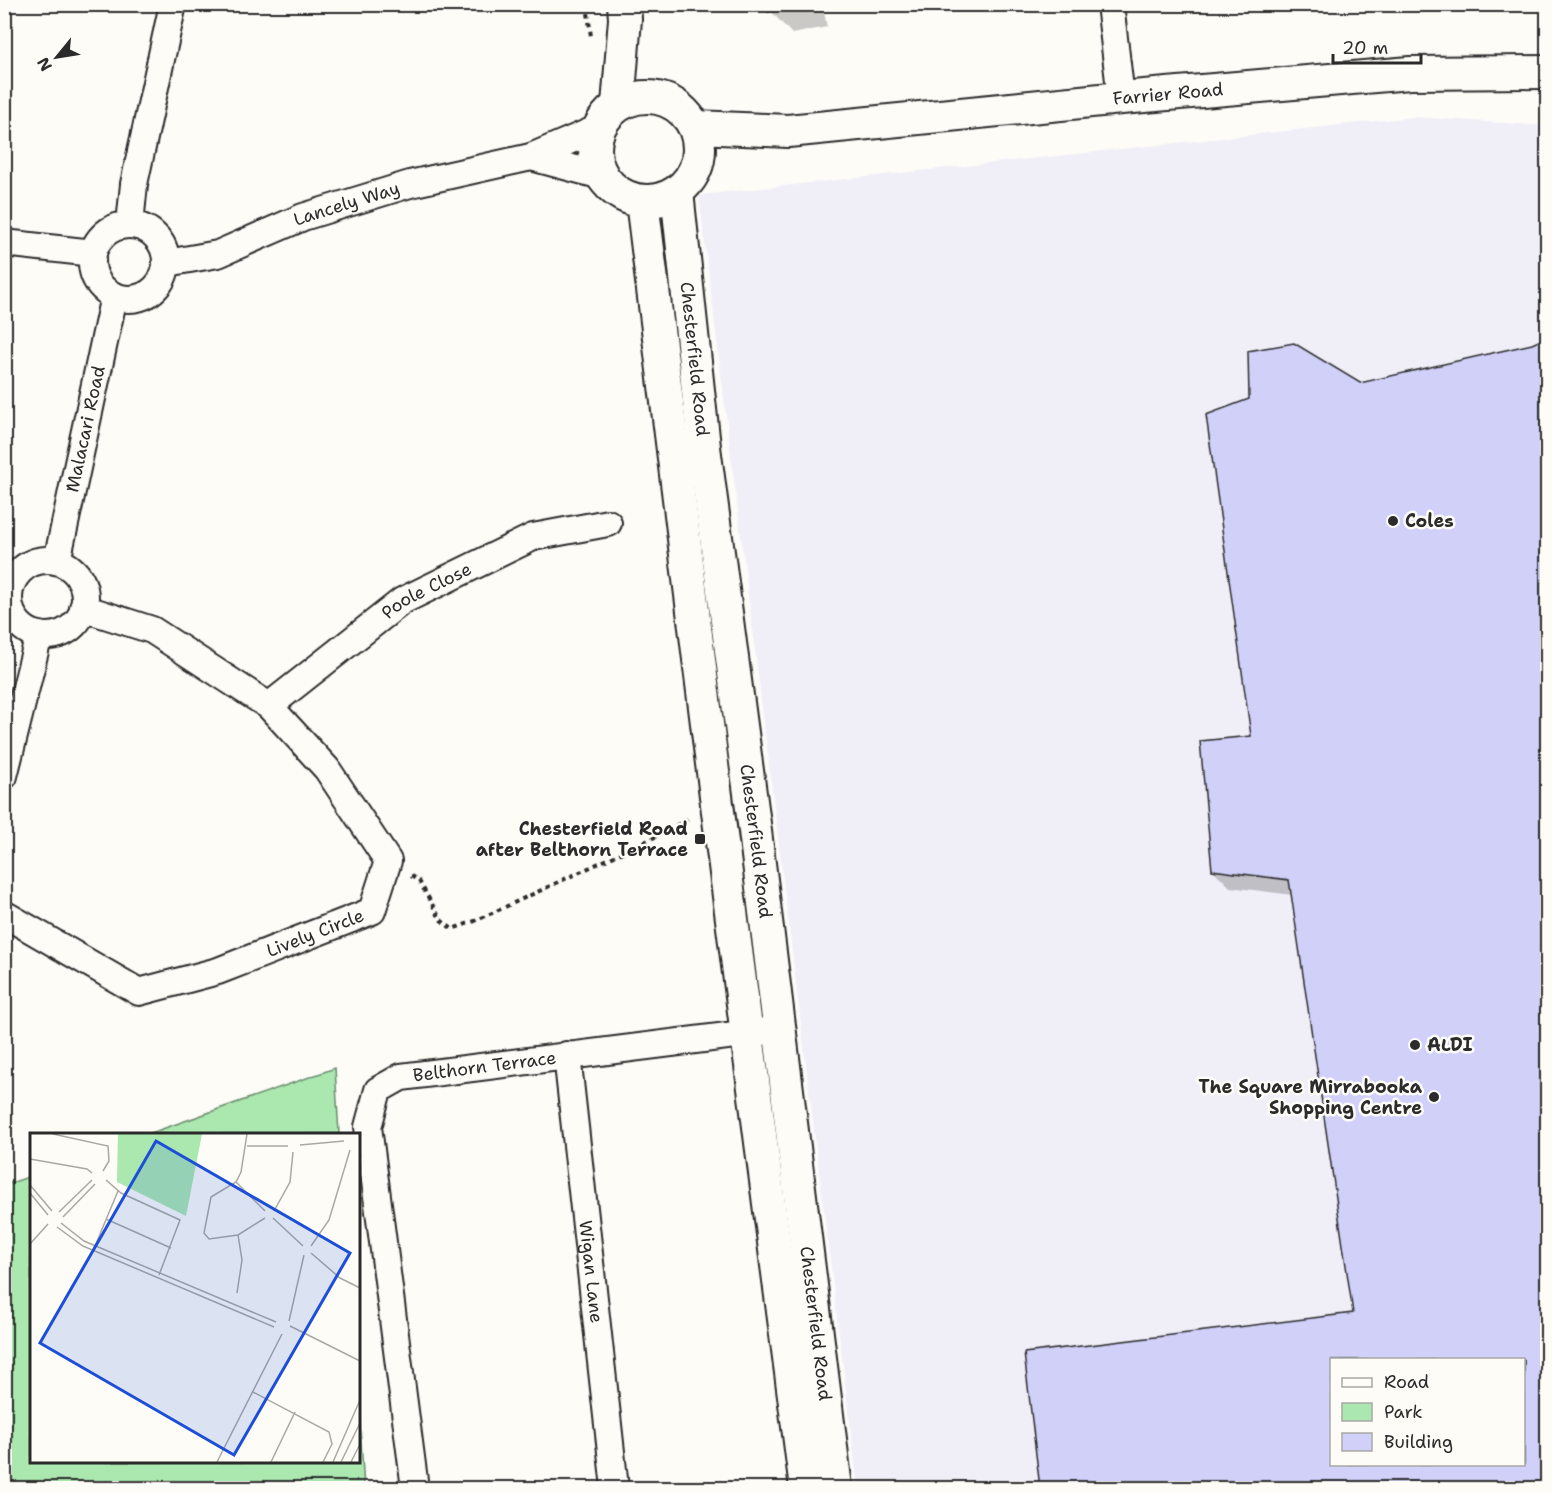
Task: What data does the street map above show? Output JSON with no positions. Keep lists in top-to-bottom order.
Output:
{
  "streets": {
    "street": [
      "Farrier Road",
      "Lancely Way",
      "Chesterfield Road",
      "Malacari Road",
      "Poole Close",
      "Lively Circle",
      "Belthorn Terrace",
      "Wigan Lane"
    ]
  },
  "crossings": [
    ["Farrier Road", "Lancely Way"],
    ["Farrier Road", "Chesterfield Road"],
    ["Lancely Way", "Chesterfield Road"],
    ["Lancely Way", "Malacari Road"],
    ["Chesterfield Road", "Belthorn Terrace"],
    ["Belthorn Terrace", "Wigan Lane"]
  ],
  "places": {
    "other": ["Coles", "ALDI", "The Square Mirrabooka Shopping Centre"],
    "transit": ["Chesterfield Road after Belthorn Terrace"]
  },
  "legend": ["Road", "Park", "Building"],
  "scale_bar": "20 m",
  "north": "bottom left"
}
